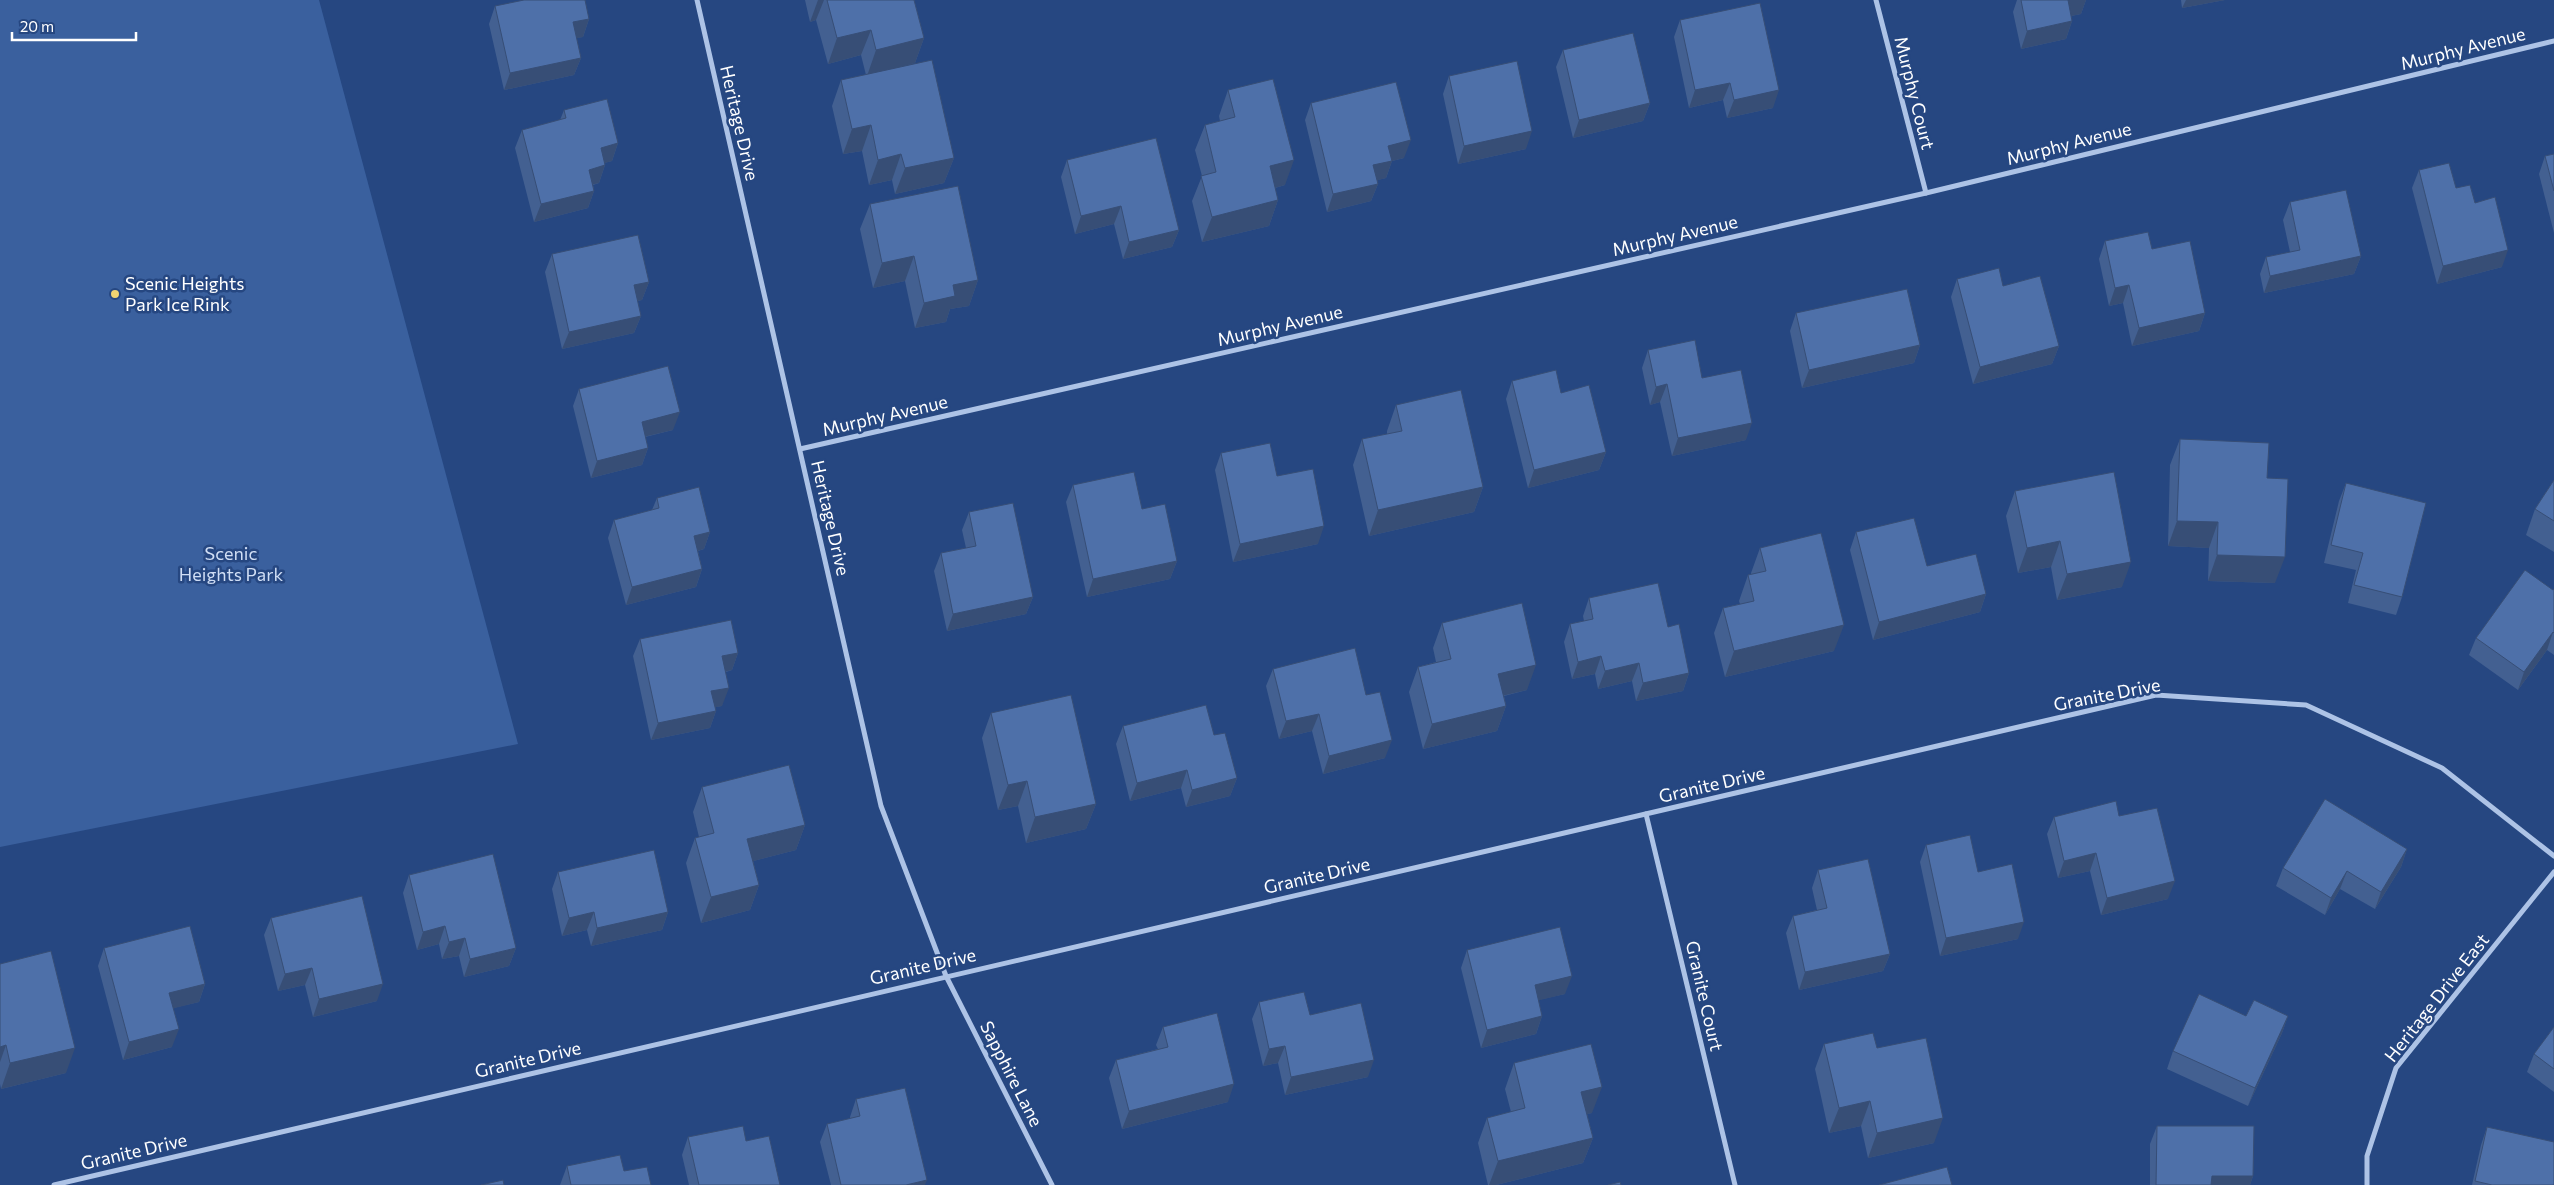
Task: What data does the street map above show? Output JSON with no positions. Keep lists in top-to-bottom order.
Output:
{
  "streets": {
    "street": [
      "Murphy Avenue",
      "Murphy Court",
      "Heritage Drive",
      "Granite Drive",
      "Granite Court",
      "Heritage Drive East",
      "Sapphire Lane"
    ]
  },
  "crossings": [
    ["Murphy Avenue", "Murphy Court"],
    ["Murphy Avenue", "Heritage Drive"],
    ["Heritage Drive", "Granite Drive"],
    ["Heritage Drive", "Sapphire Lane"],
    ["Granite Drive", "Granite Court"],
    ["Granite Drive", "Sapphire Lane"]
  ],
  "parks": ["Scenic Heights Park"],
  "places": ["Scenic Heights Park Ice Rink"],
  "scale_bar": "20 m"
}
